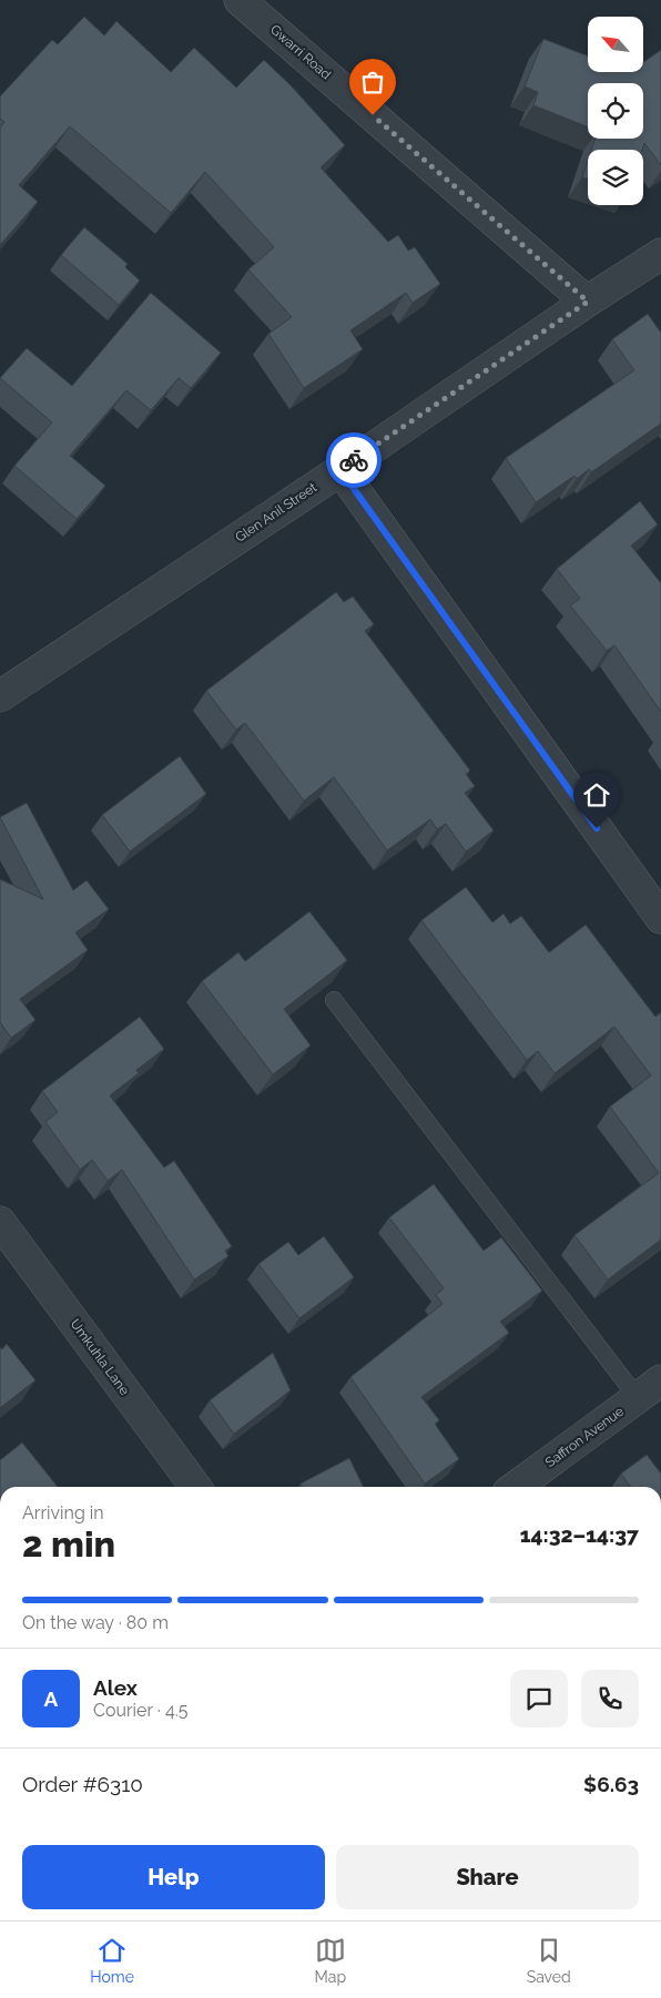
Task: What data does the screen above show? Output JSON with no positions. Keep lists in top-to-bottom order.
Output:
{
  "streets": {
    "street": [
      "Gwarri Road",
      "Glen Anil Street",
      "Umkuhla Lane",
      "Saffron Avenue"
    ]
  },
  "crossings": [
    ["Gwarri Road", "Glen Anil Street"]
  ],
  "north": "top left",
  "page": {
    "heading": ["2 min", "Arriving in", "14:32–14:37"],
    "panel": [
      "Alex",
      "Courier · 4.5",
      "Order #6310",
      "$6.63"
    ],
    "bar": "On the way · 80 m",
    "round": "A",
    "buttons": ["Help", "Share"],
    "tabs": ["Home", "Map", "Saved"]
  }
}
